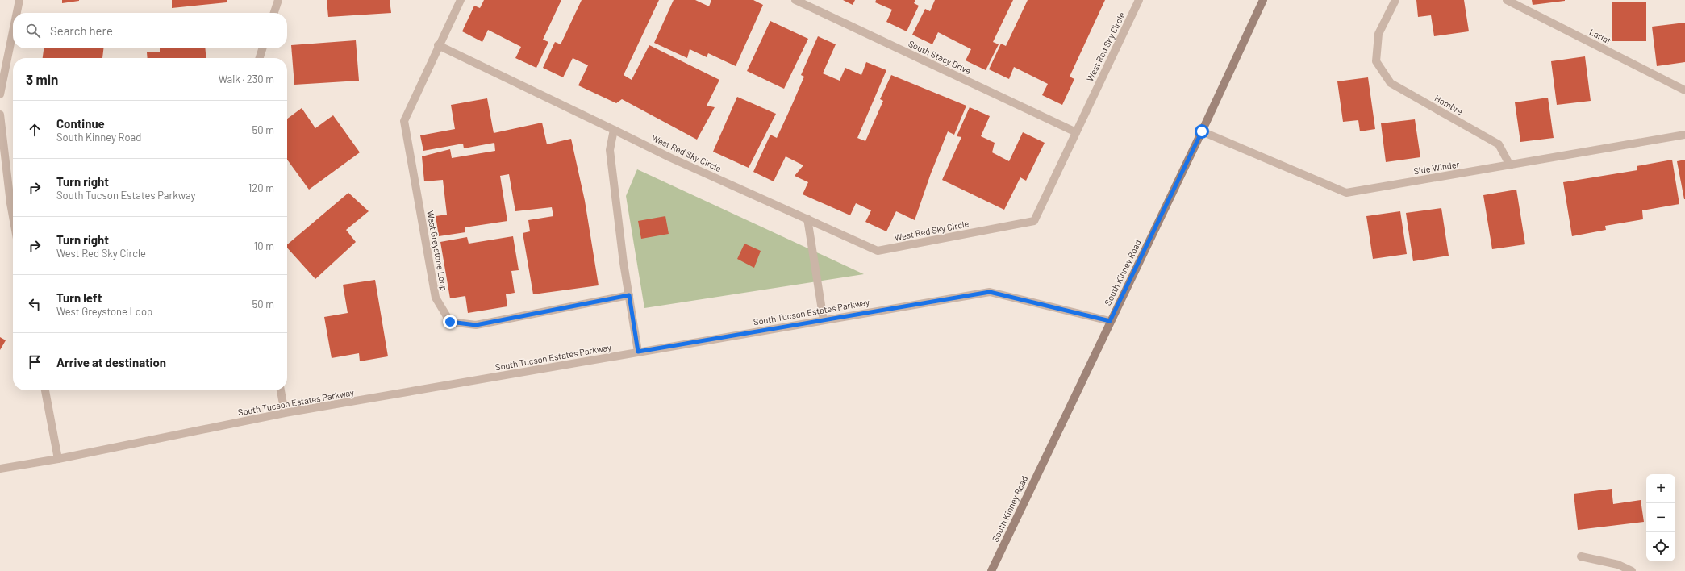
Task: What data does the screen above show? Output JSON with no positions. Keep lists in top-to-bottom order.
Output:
{
  "streets": {
    "main road": ["South Kinney Road"],
    "street": [
      "Lariat",
      "West Red Sky Circle",
      "South Stacy Drive",
      "Hombre",
      "Side Winder",
      "West Greystone Loop",
      "South Tucson Estates Parkway"
    ]
  },
  "crossings": [
    ["West Red Sky Circle", "South Stacy Drive"],
    ["West Red Sky Circle", "West Greystone Loop"],
    ["Hombre", "Side Winder"],
    ["Side Winder", "South Kinney Road"],
    ["South Kinney Road", "South Tucson Estates Parkway"]
  ],
  "page": {
    "search": "Search here",
    "heading": ["3 min", "Walk · 230 m"],
    "list": [
      ["Continue", "South Kinney Road", "50 m"],
      ["Turn right", "South Tucson Estates Parkway", "120 m"],
      ["Turn right", "West Red Sky Circle", "10 m"],
      ["Turn left", "West Greystone Loop", "50 m"],
      "Arrive at destination"
    ],
    "map_buttons": ["+", "−"]
  }
}
